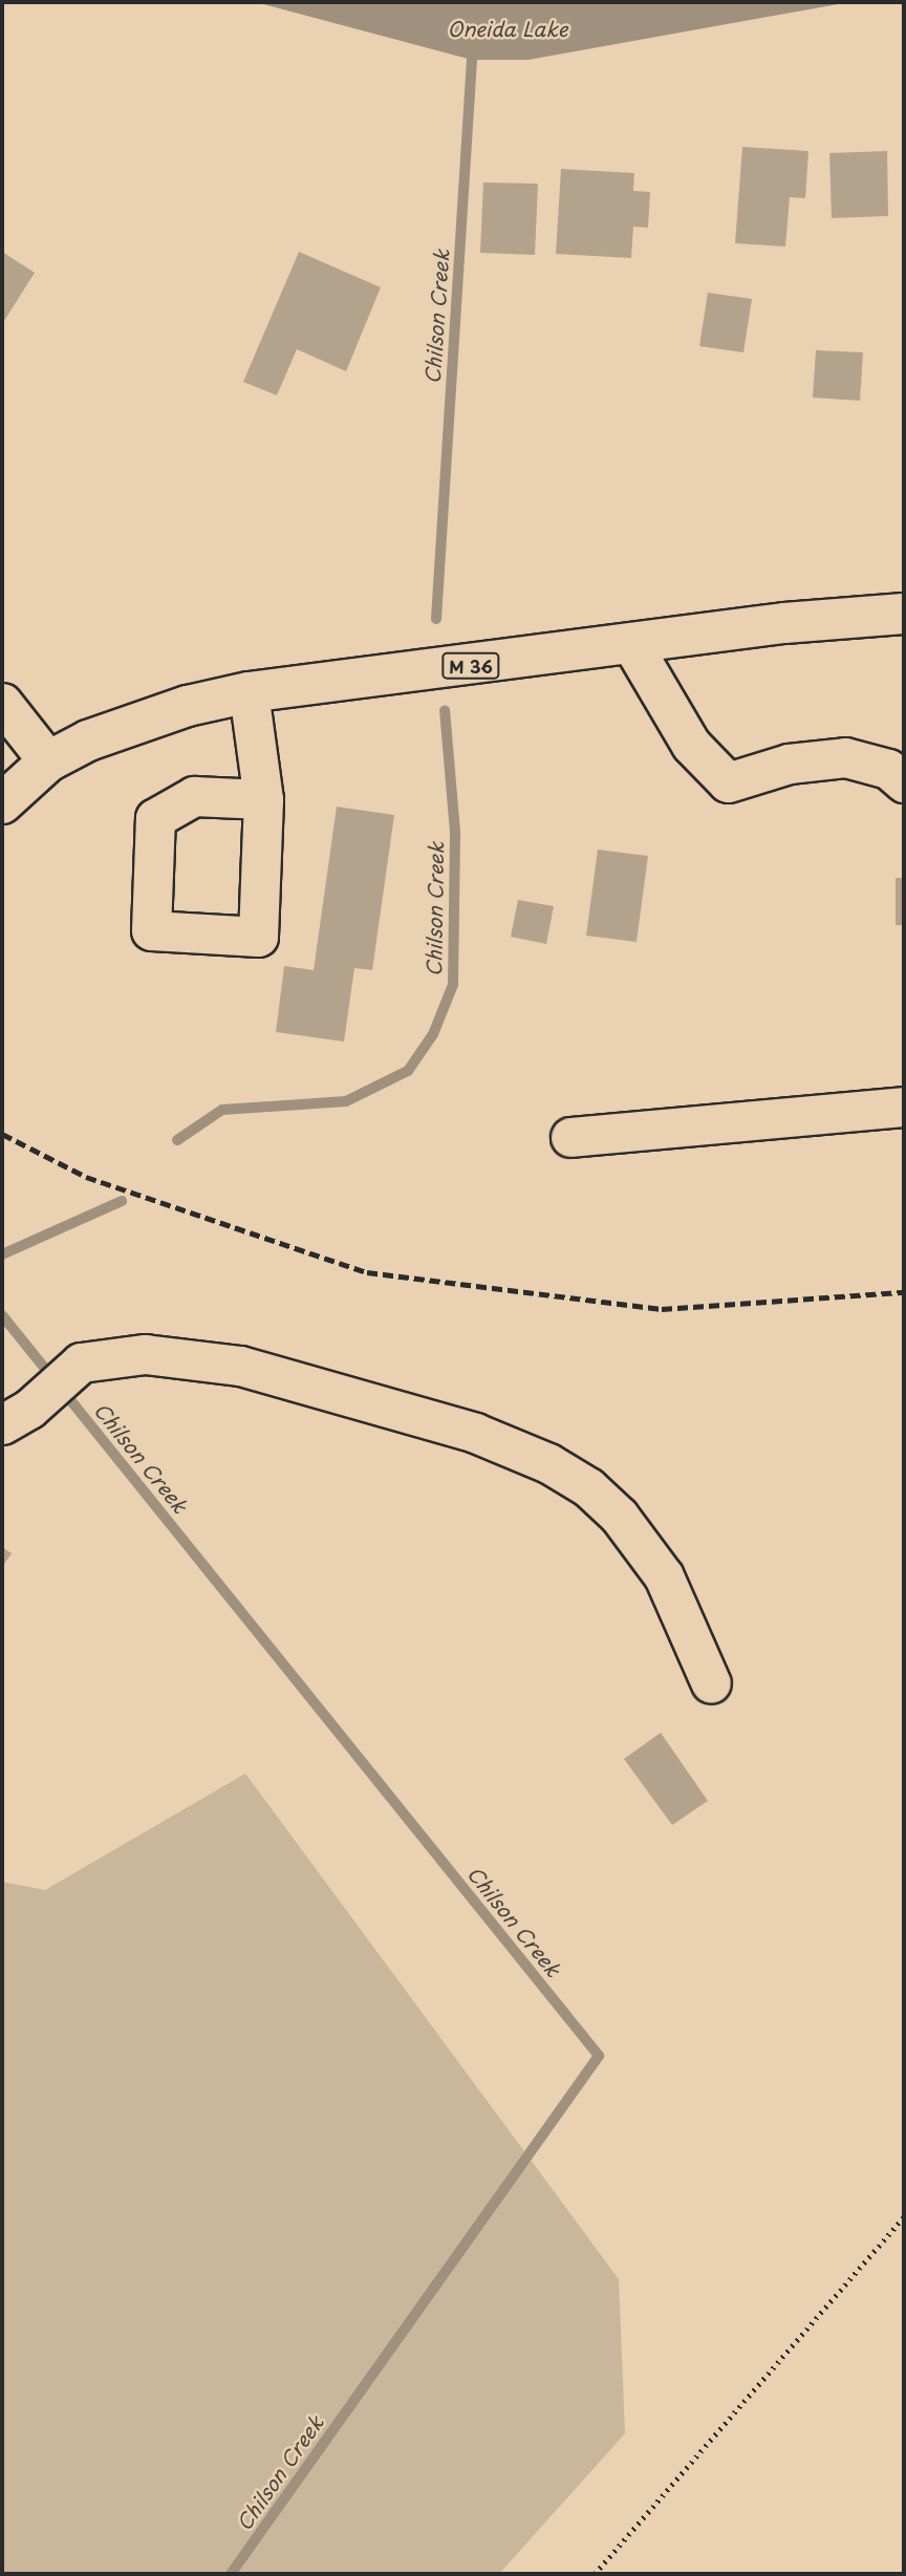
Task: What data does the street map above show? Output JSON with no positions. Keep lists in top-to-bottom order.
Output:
{
  "streets": {
    "main road": ["M 36"]
  },
  "water": ["Oneida Lake", "Chilson Creek"]
}
